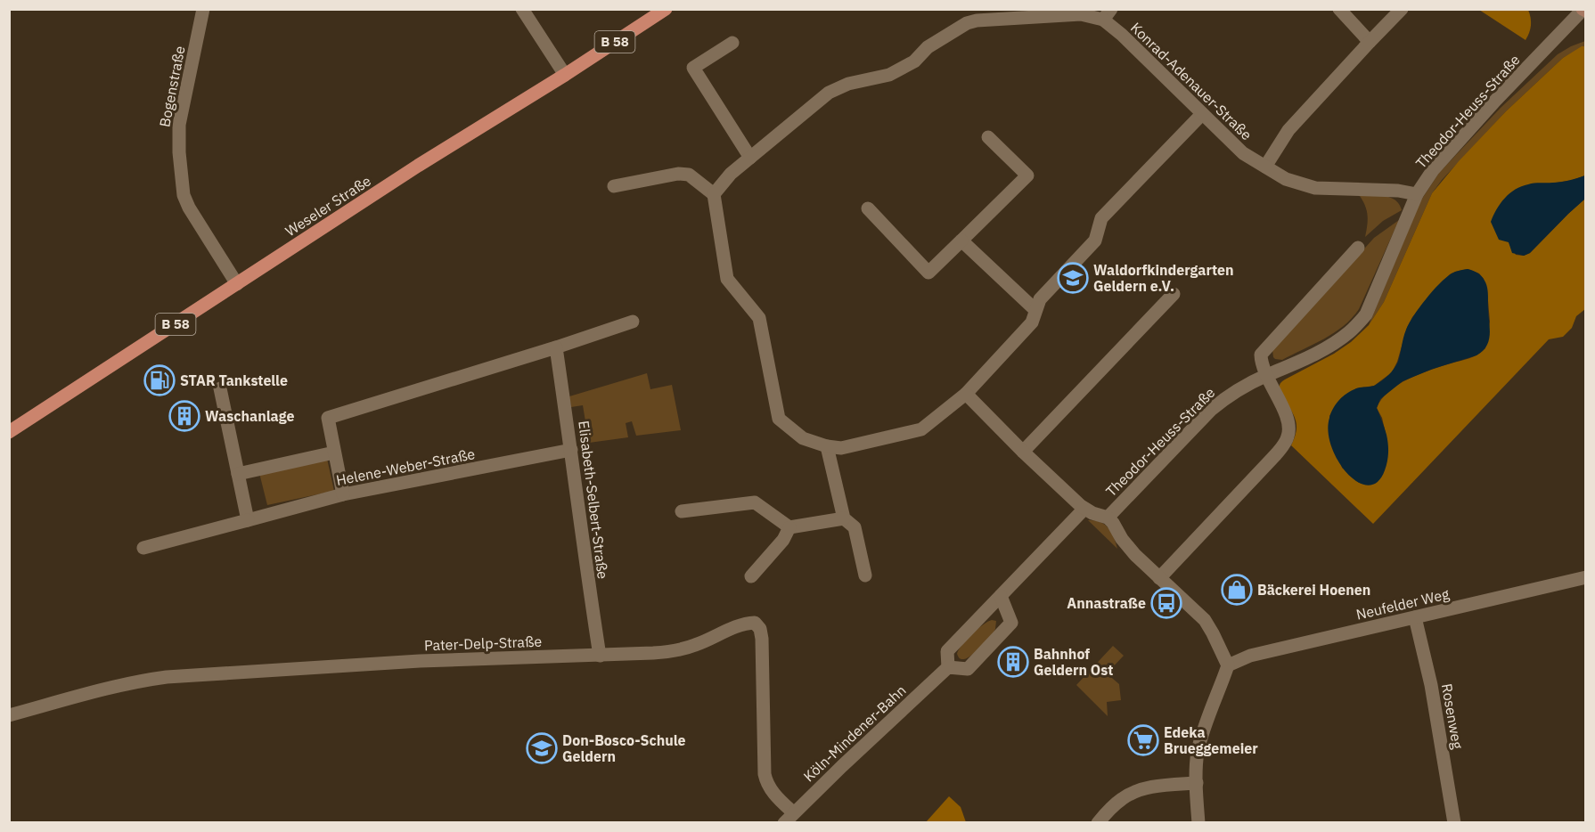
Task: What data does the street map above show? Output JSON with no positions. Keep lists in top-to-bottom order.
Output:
{
  "streets": {
    "main road": ["B 58", "Weseler Straße"],
    "street": [
      "Konrad-Adenauer-Straße",
      "Bogenstraße",
      "Theodor-Heuss-Straße",
      "Helene-Weber-Straße",
      "Elisabeth-Selbert-Straße",
      "Neufelder Weg",
      "Pater-Delp-Straße",
      "Rosenweg",
      "Köln-Mindener-Bahn"
    ]
  },
  "crossings": [
    ["Konrad-Adenauer-Straße", "Theodor-Heuss-Straße"],
    ["Bogenstraße", "Weseler Straße"],
    ["Helene-Weber-Straße", "Elisabeth-Selbert-Straße"],
    ["Elisabeth-Selbert-Straße", "Pater-Delp-Straße"],
    ["Neufelder Weg", "Rosenweg"],
    ["Pater-Delp-Straße", "Köln-Mindener-Bahn"]
  ],
  "places": {
    "school or university": ["Waldorfkindergarten Geldern e.V.", "Don-Bosco-Schule Geldern"],
    "fuel station": ["STAR Tankstelle"],
    "building": ["Waschanlage", "Bahnhof Geldern Ost"],
    "shop": ["Bäckerei Hoenen"],
    "bus stop": ["Annastraße"],
    "supermarket": ["Edeka Brueggemeier"]
  }
}
